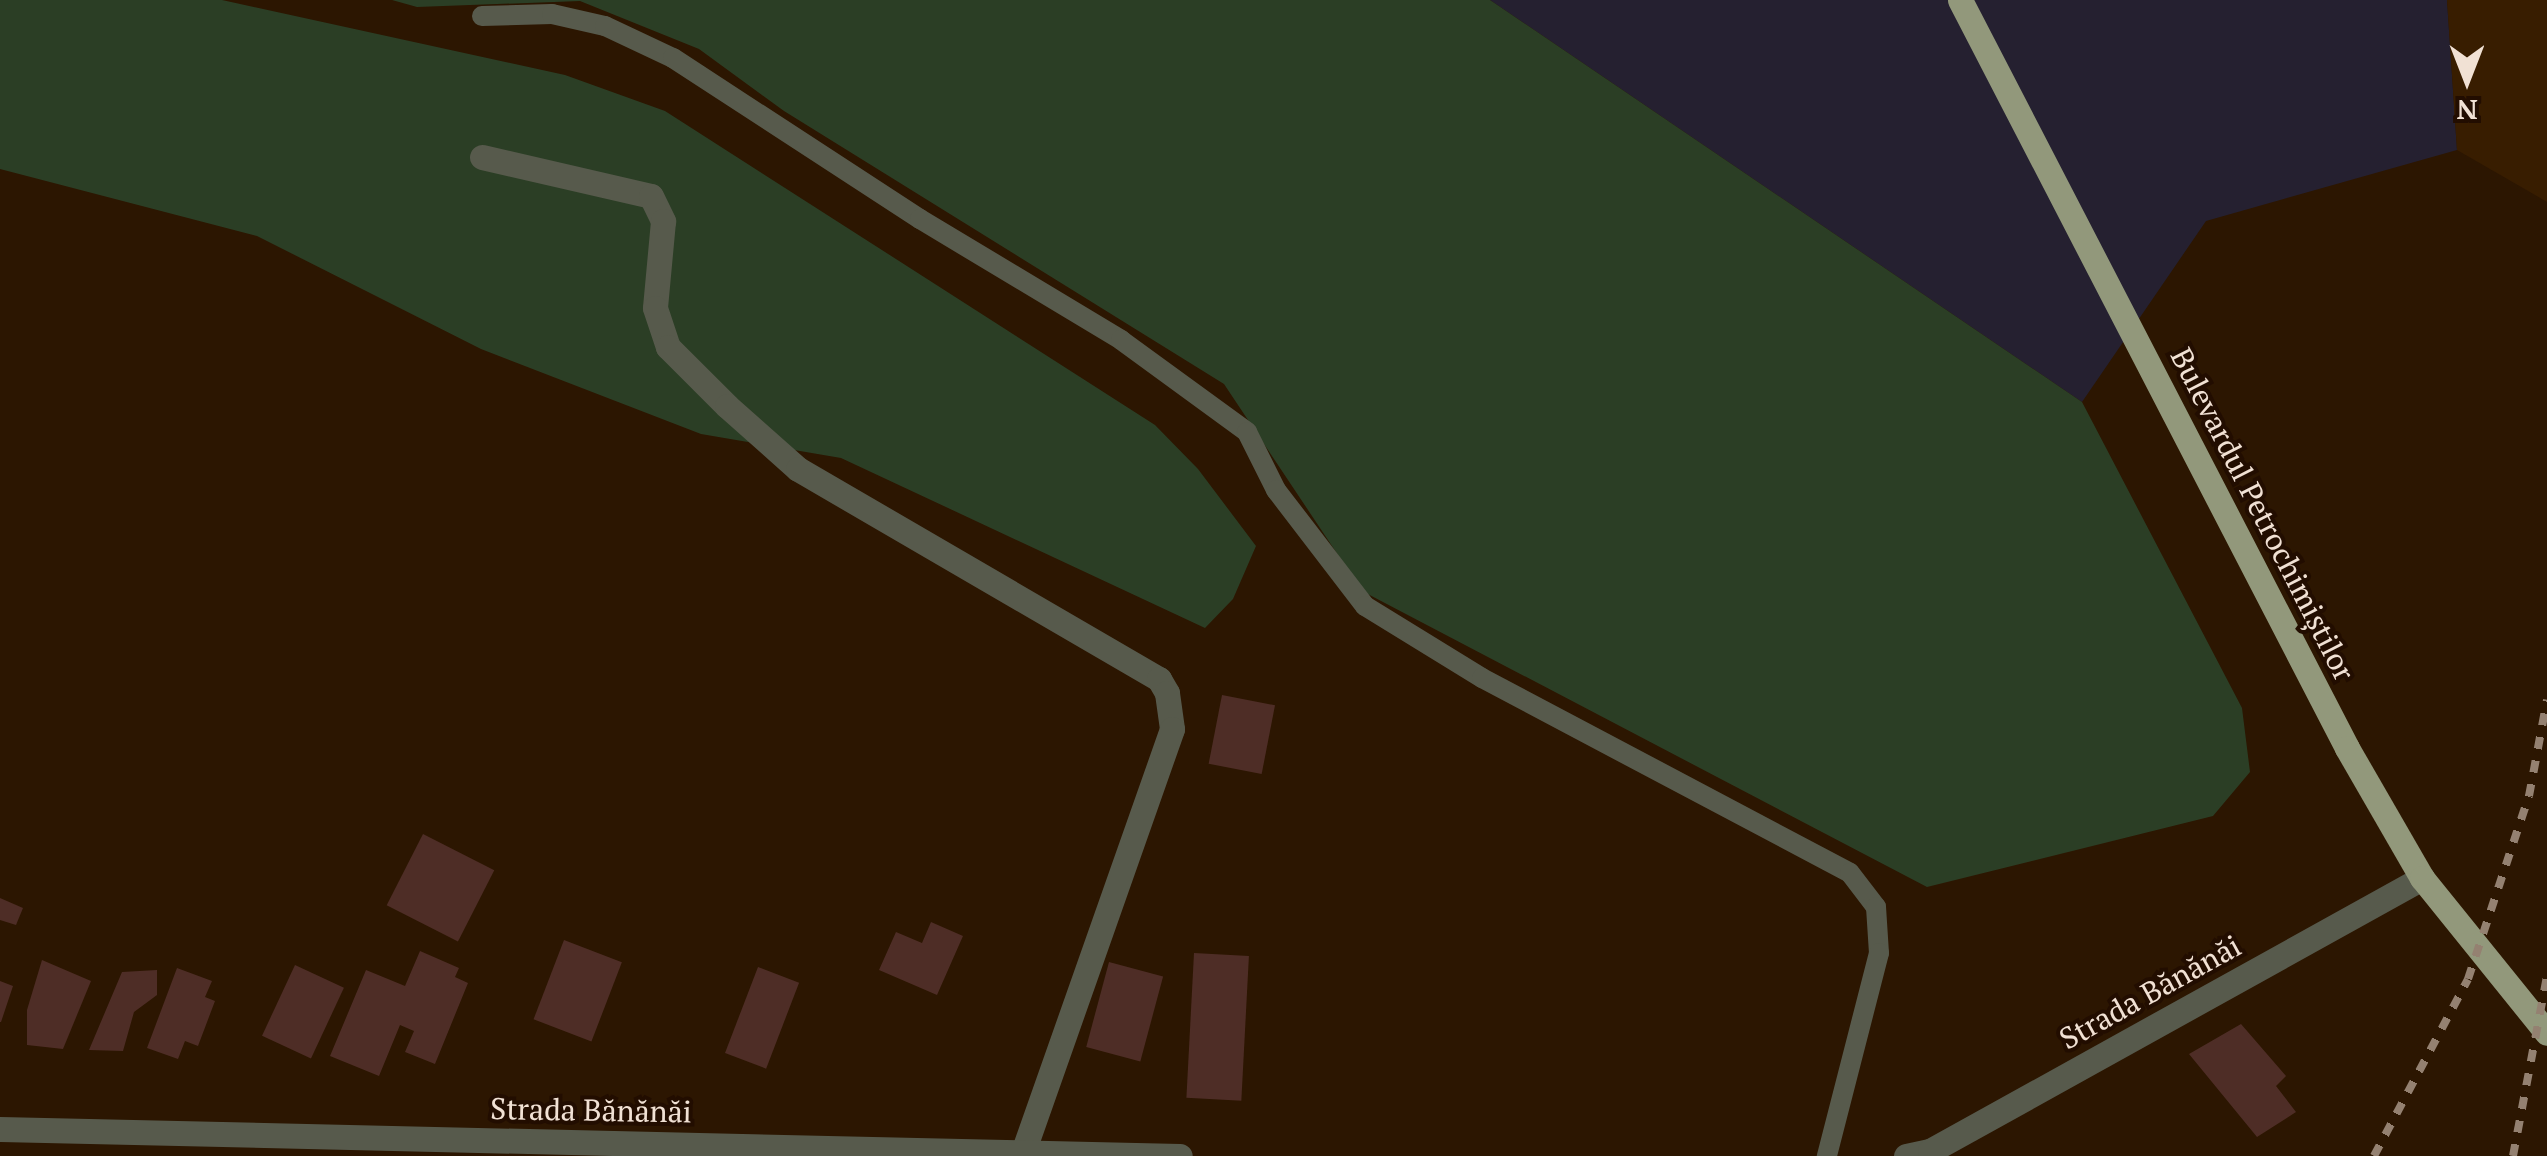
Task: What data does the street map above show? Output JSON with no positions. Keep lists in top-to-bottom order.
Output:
{
  "streets": {
    "main road": ["Bulevardul Petrochimiștilor"],
    "street": ["Strada Bănănăi"]
  },
  "crossings": [
    ["Bulevardul Petrochimiștilor", "Strada Bănănăi"]
  ],
  "north": "bottom"
}
